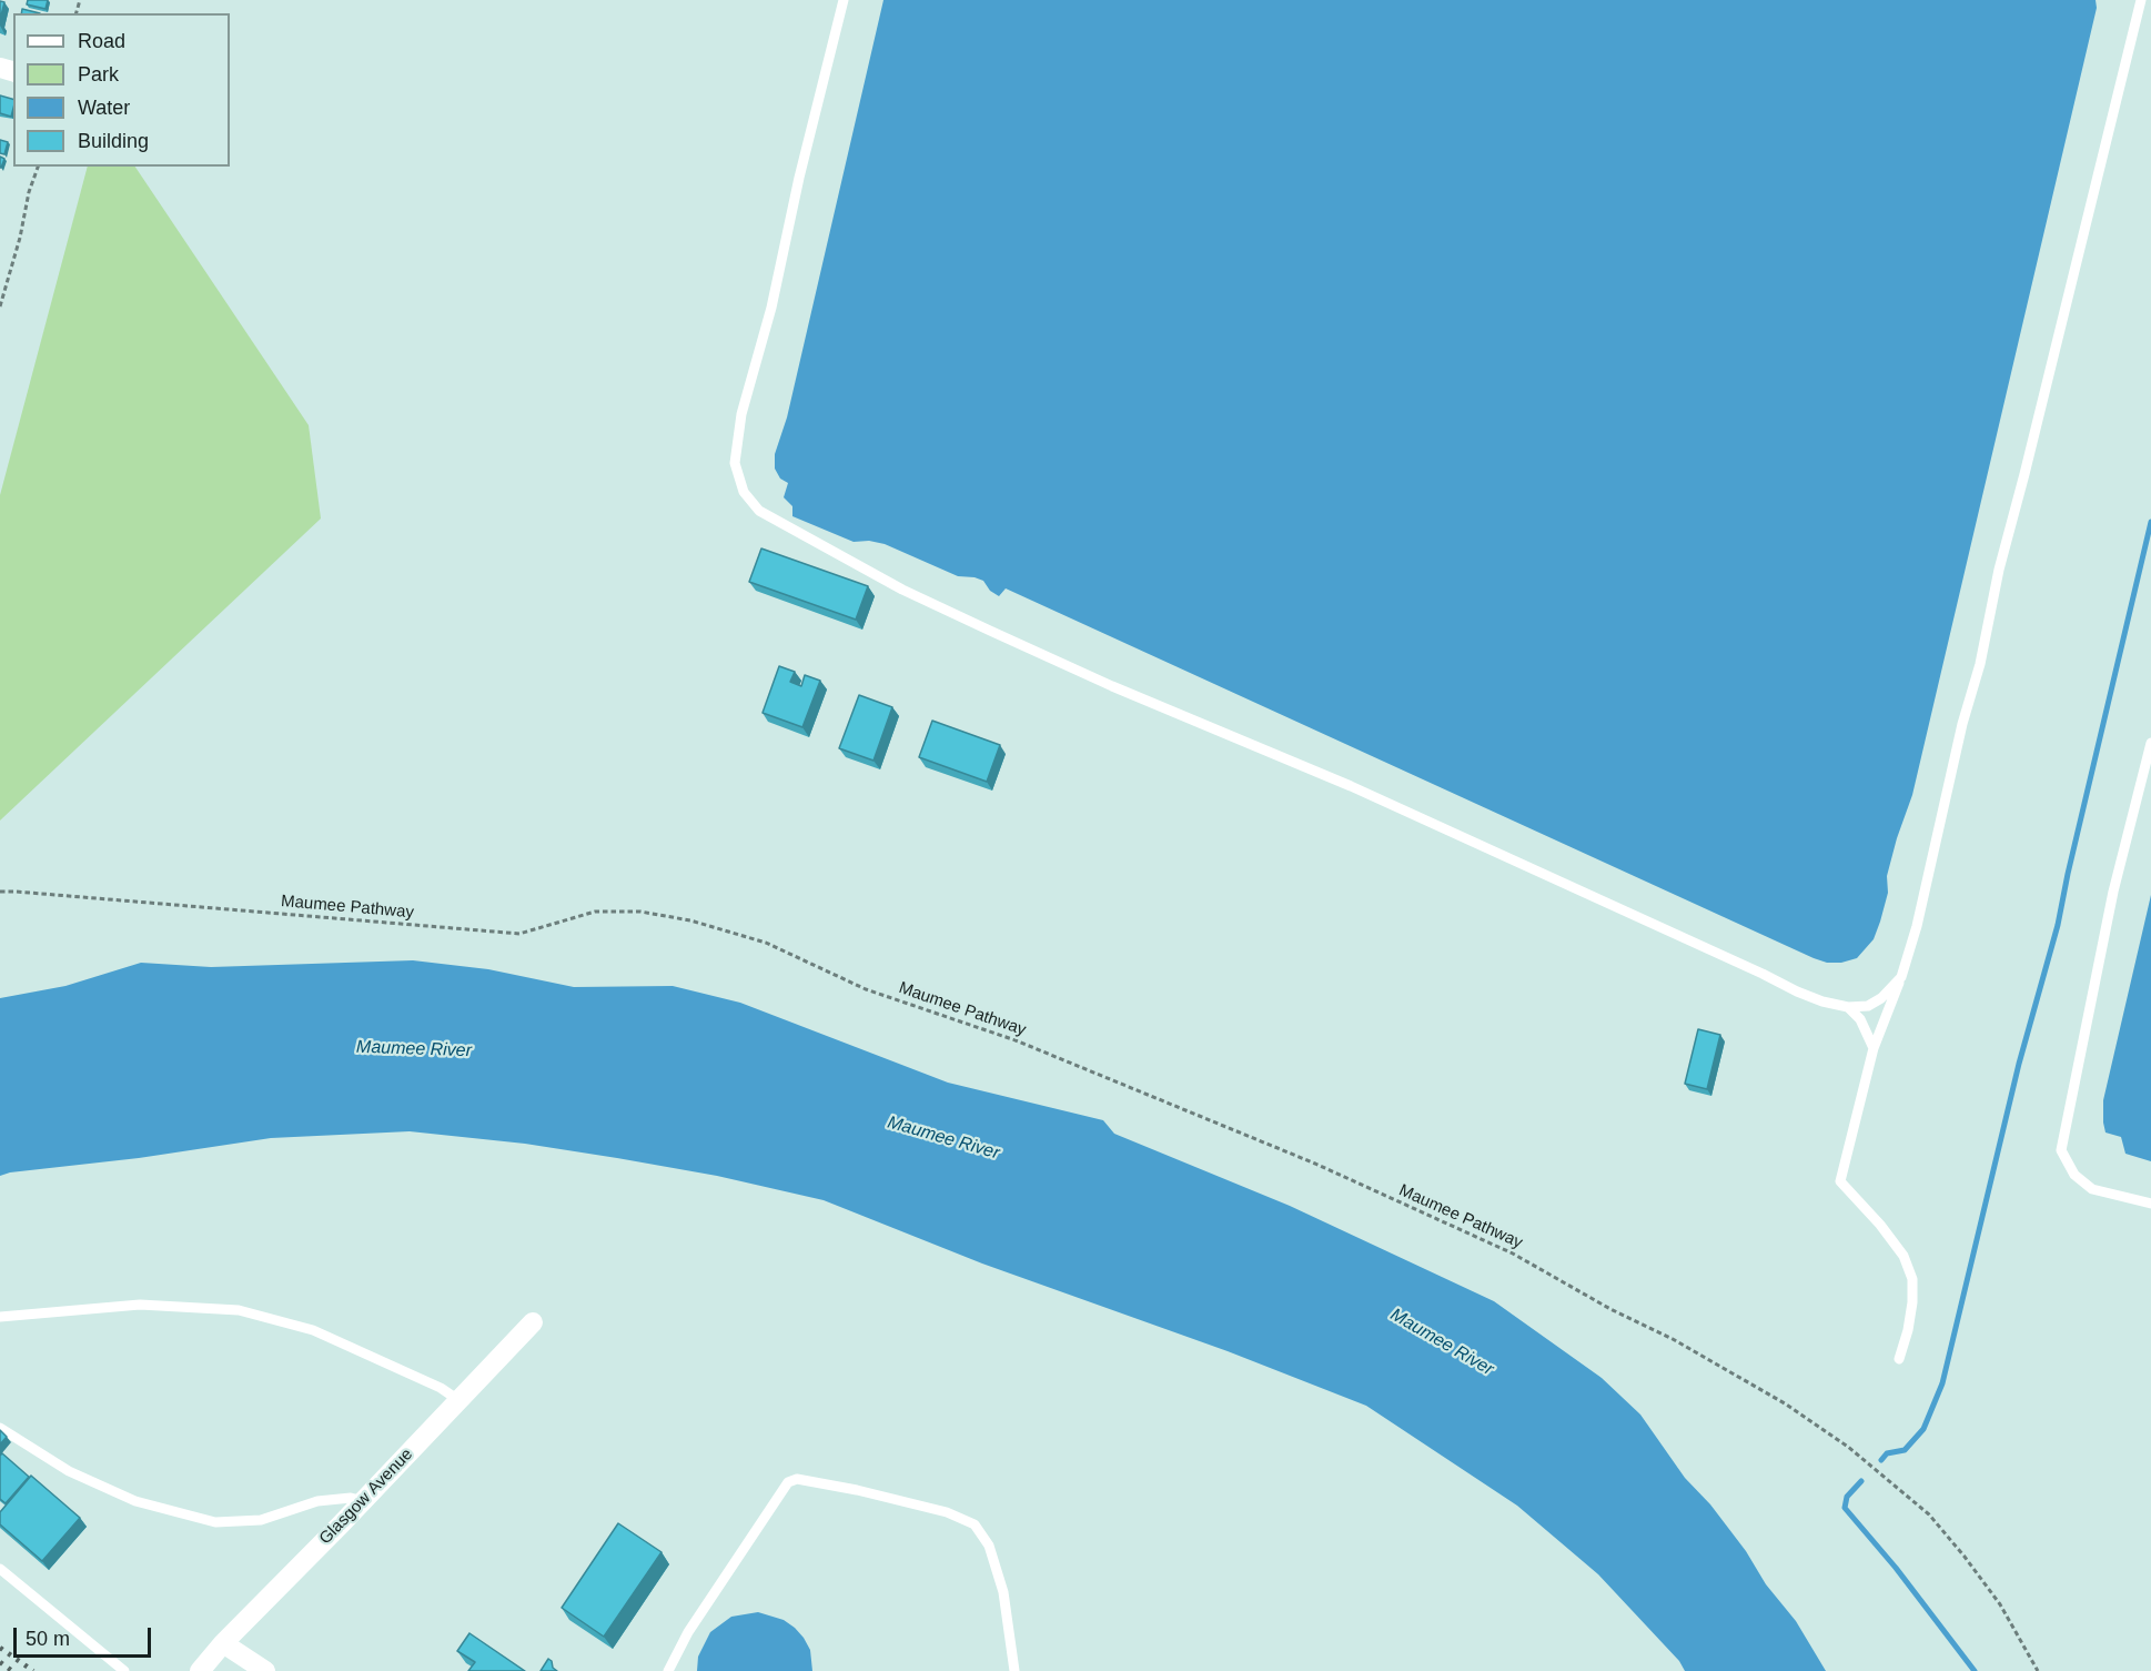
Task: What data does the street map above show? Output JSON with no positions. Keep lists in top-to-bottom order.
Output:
{
  "streets": {
    "street": ["Glasgow Avenue"],
    "path": ["Maumee Pathway"]
  },
  "water": ["Maumee River"],
  "legend": [
    "Road",
    "Park",
    "Water",
    "Building"
  ],
  "scale_bar": "50 m"
}
